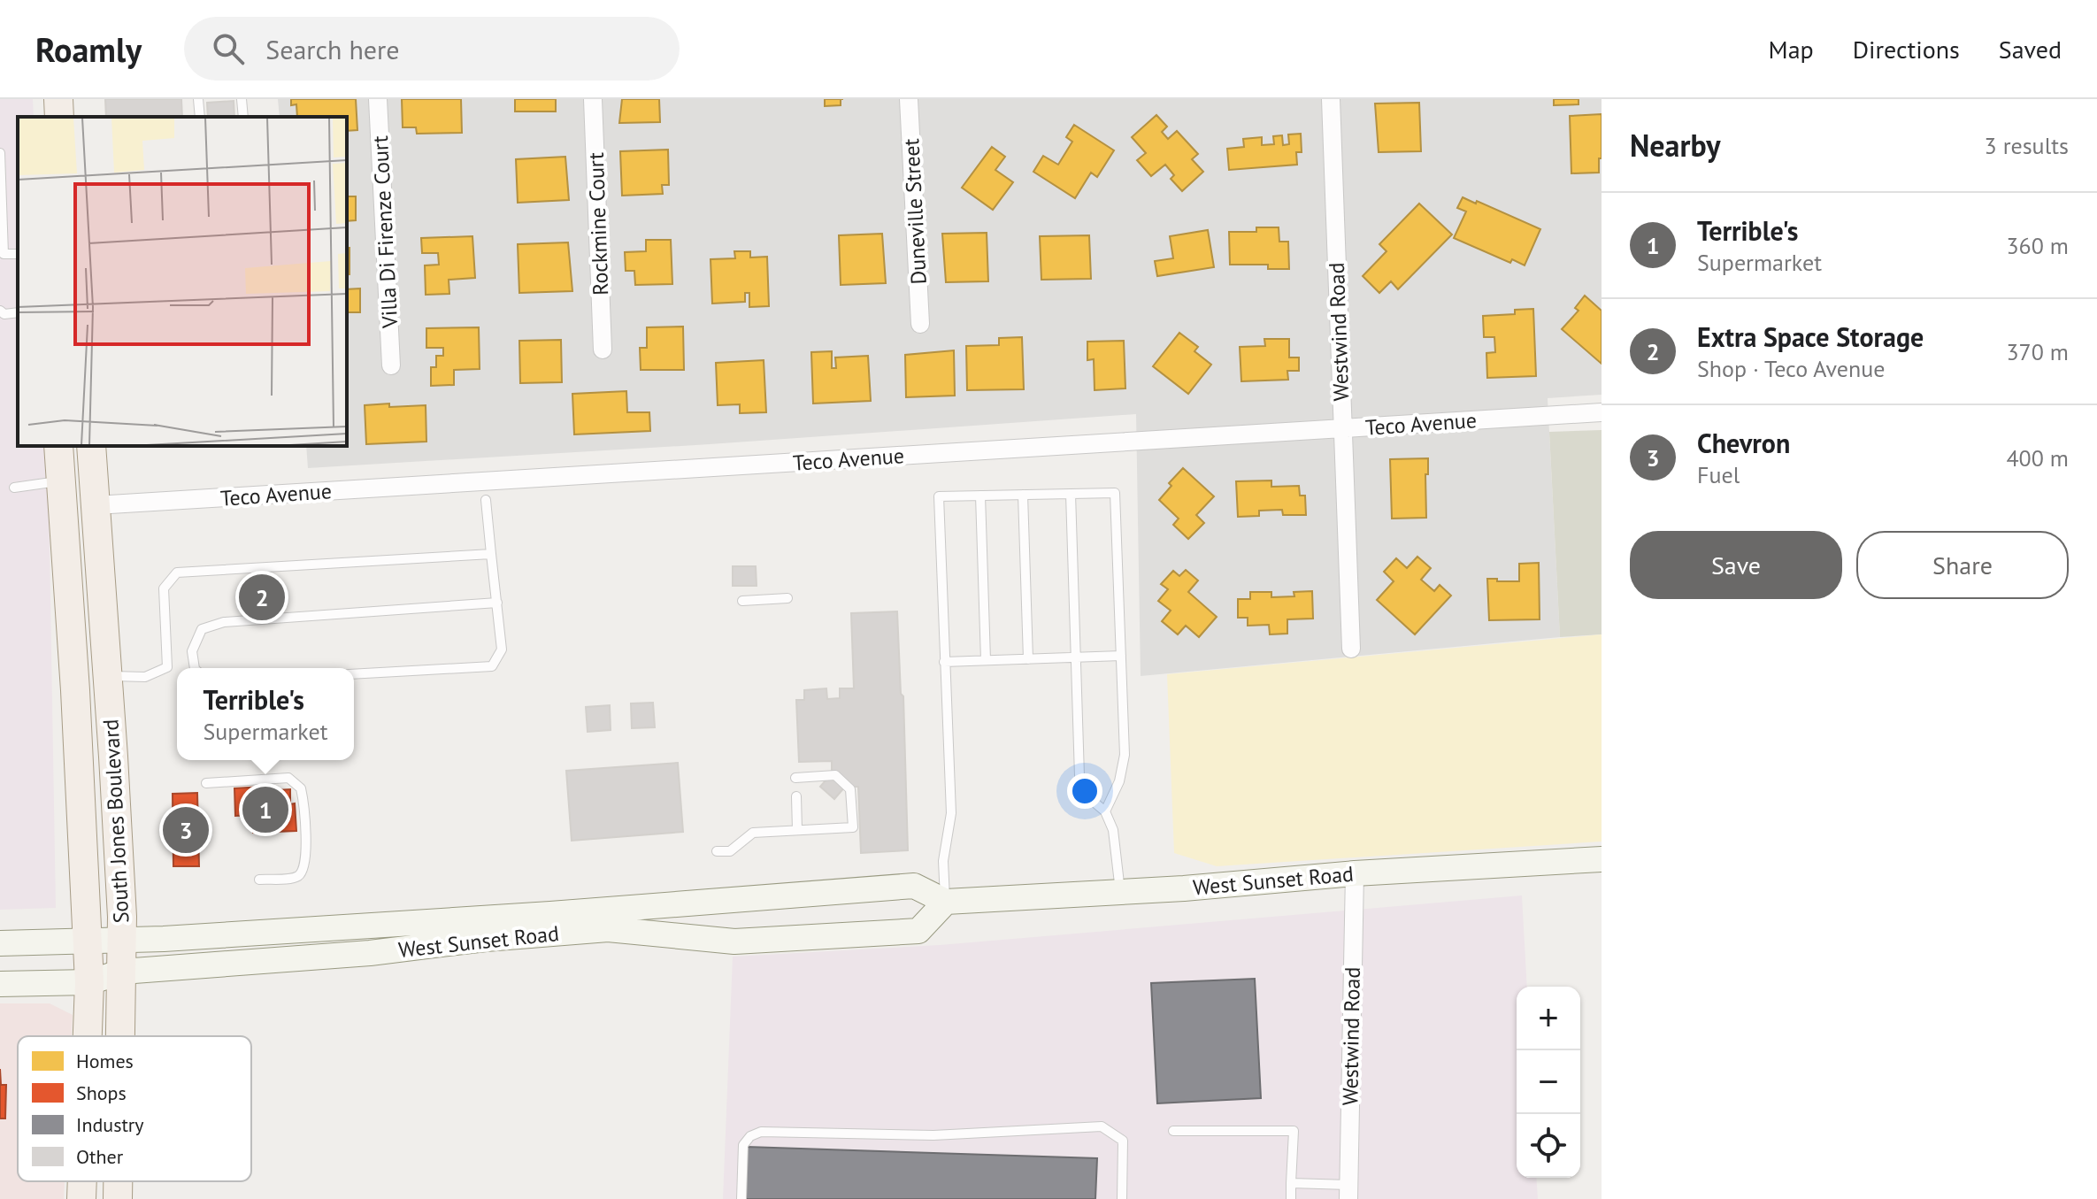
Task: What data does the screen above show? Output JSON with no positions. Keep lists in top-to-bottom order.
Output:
{
  "streets": {
    "main road": ["South Jones Boulevard", "West Sunset Road"],
    "street": [
      "Duneville Street",
      "Rockmine Court",
      "Villa Di Firenze Court",
      "Westwind Road",
      "Teco Avenue"
    ]
  },
  "crossings": [
    ["Westwind Road", "Teco Avenue"],
    ["Westwind Road", "West Sunset Road"],
    ["Teco Avenue", "South Jones Boulevard"],
    ["South Jones Boulevard", "West Sunset Road"]
  ],
  "legend": [
    "Homes",
    "Shops",
    "Industry",
    "Other"
  ],
  "page": {
    "header": "Roamly",
    "search": "Search here",
    "nav": ["Map", "Directions", "Saved"],
    "heading": ["Nearby", "3 results"],
    "list": [
      {
        "mark": "1",
        "name": "Terrible's",
        "note": "Supermarket",
        "value": "360 m"
      },
      {
        "mark": "2",
        "name": "Extra Space Storage",
        "note": "Shop · Teco Avenue",
        "value": "370 m"
      },
      {
        "mark": "3",
        "name": "Chevron",
        "note": "Fuel",
        "value": "400 m"
      }
    ],
    "buttons": ["Save", "Share"],
    "pins": ["2", "1", "3"],
    "popup": ["Terrible's", "Supermarket"],
    "map_buttons": ["+", "−"]
  }
}
